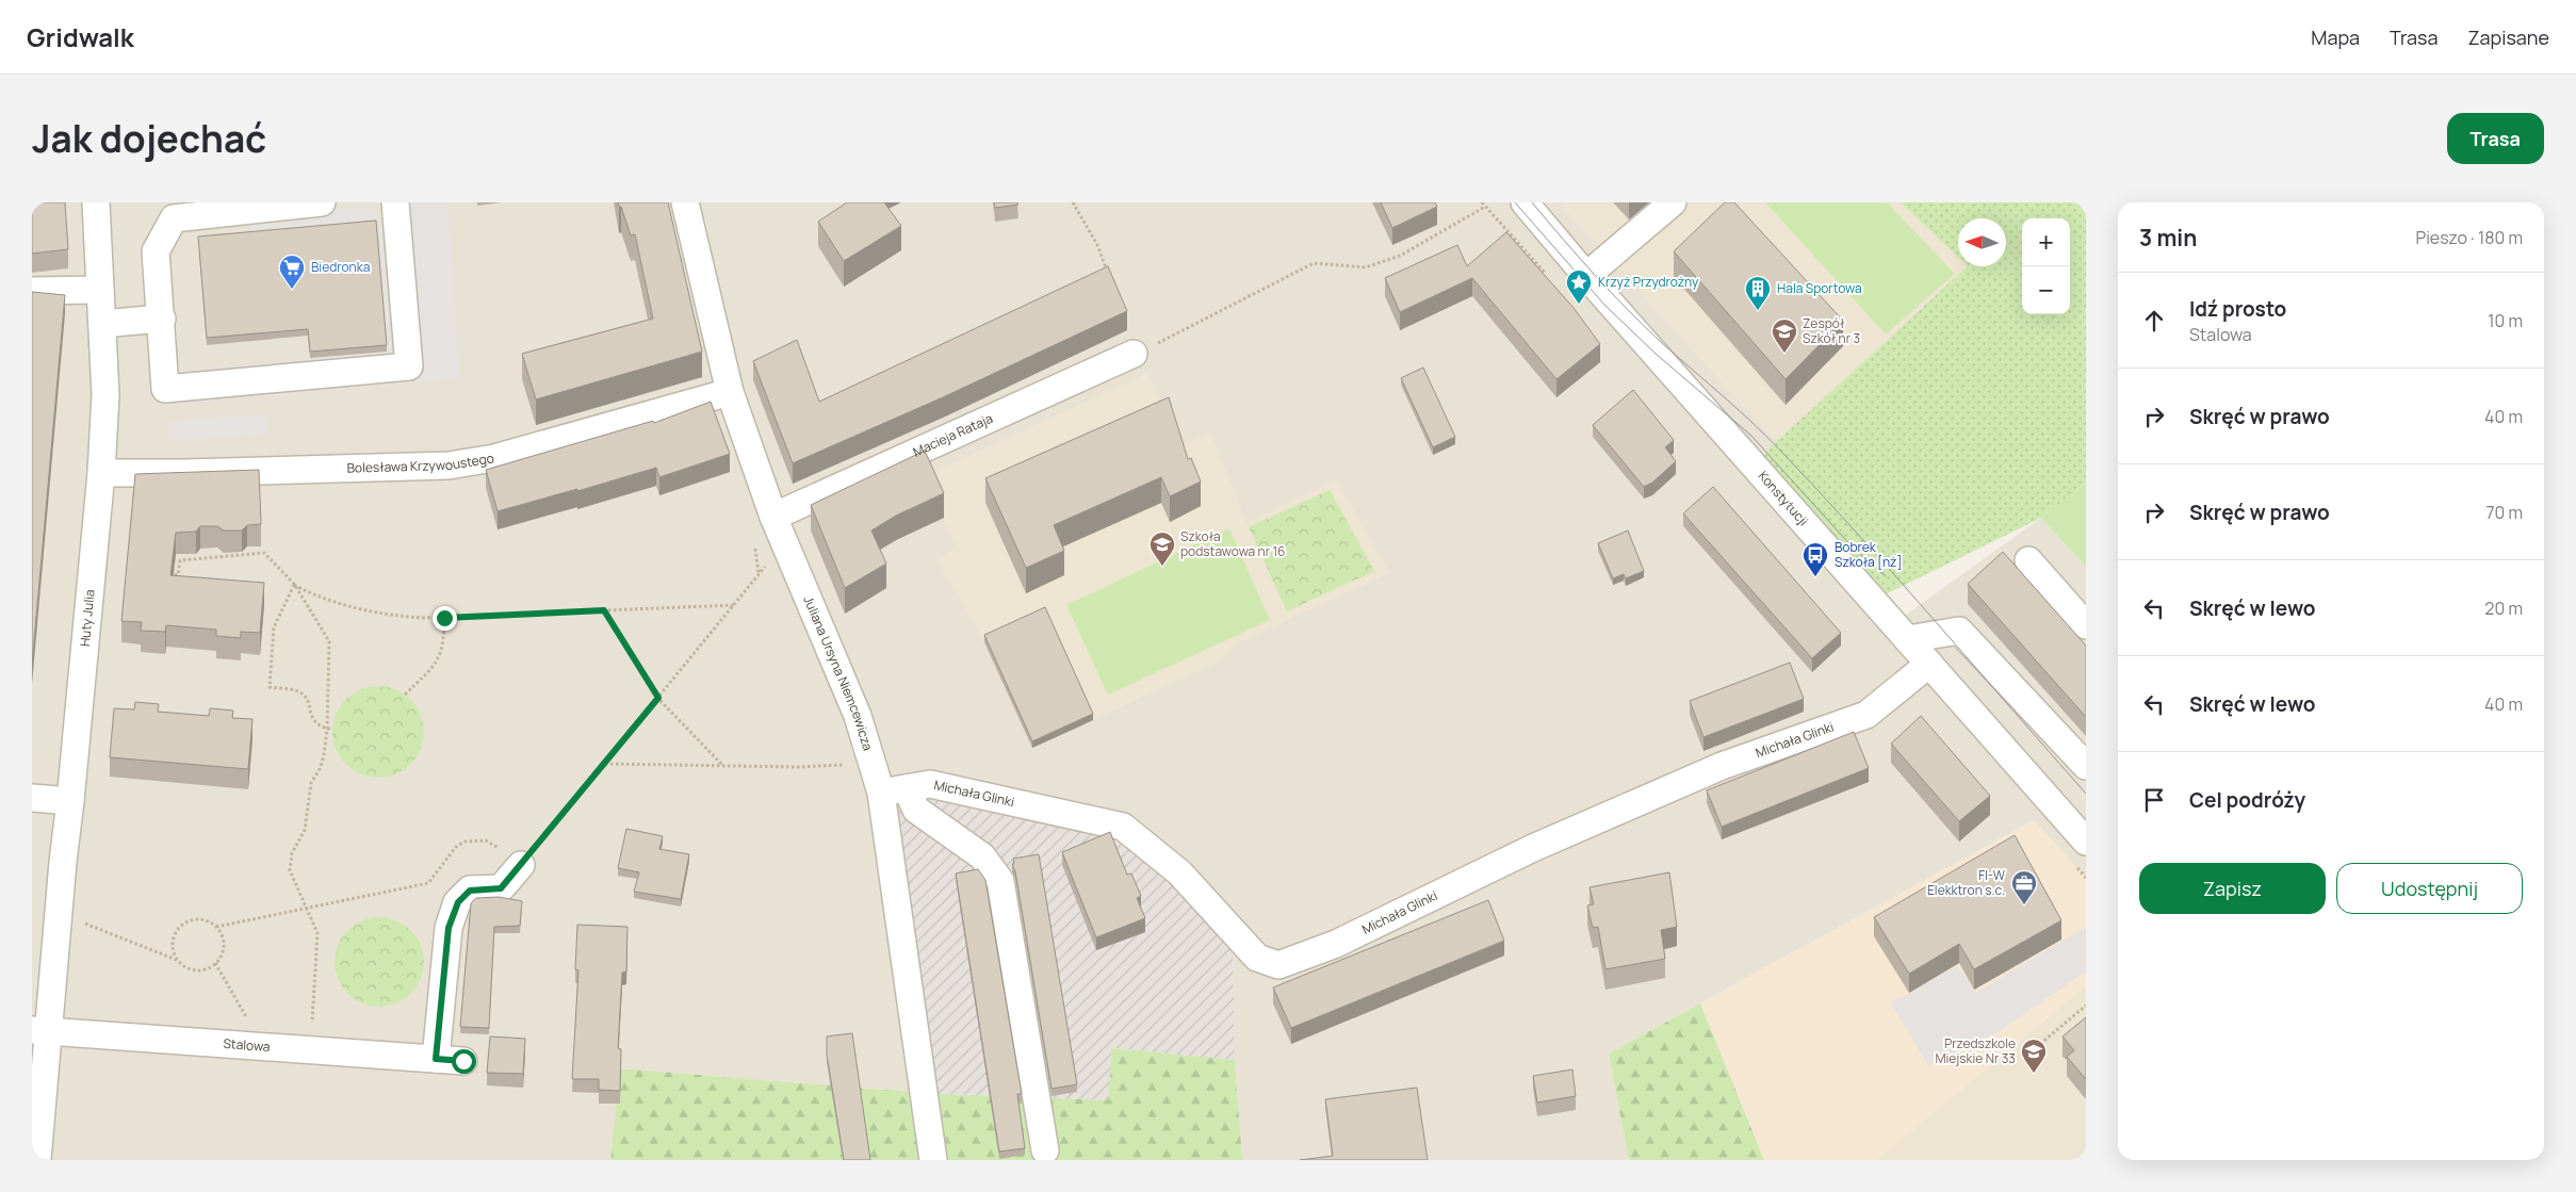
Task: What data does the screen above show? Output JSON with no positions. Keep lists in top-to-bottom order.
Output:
{
  "streets": {
    "street": [
      "Macieja Rataja",
      "Bolesława Krzywoustego",
      "Konstytucji",
      "Huty Julia",
      "Juliana Ursyna Niemcewicza",
      "Michała Glinki",
      "Stalowa"
    ]
  },
  "crossings": [
    ["Macieja Rataja", "Juliana Ursyna Niemcewicza"],
    ["Bolesława Krzywoustego", "Huty Julia"],
    ["Bolesława Krzywoustego", "Juliana Ursyna Niemcewicza"],
    ["Konstytucji", "Michała Glinki"],
    ["Huty Julia", "Stalowa"],
    ["Juliana Ursyna Niemcewicza", "Michała Glinki"]
  ],
  "places": {
    "supermarket": ["Biedronka"],
    "place": ["Krzyż Przydrożny"],
    "building": ["Hala Sportowa"],
    "school or university": ["Zespół Szkół nr 3", "Szkoła podstawowa nr 16", "Przedszkole Miejskie Nr 33"],
    "bus stop": ["Bobrek Szkoła [nż]"],
    "office": ["FI-W Elekktron s.c."]
  },
  "north": "left",
  "page": {
    "header": "Gridwalk",
    "nav": ["Mapa", "Trasa", "Zapisane"],
    "title": "Jak dojechać",
    "buttons": [
      "Trasa",
      ["Zapisz", "Udostępnij"]
    ],
    "heading": ["3 min", "Pieszo · 180 m"],
    "map_buttons": ["+", "−"],
    "list": [
      ["Idź prosto", "Stalowa", "10 m"],
      ["Skręć w prawo", "40 m"],
      ["Skręć w prawo", "70 m"],
      ["Skręć w lewo", "20 m"],
      ["Skręć w lewo", "40 m"],
      "Cel podróży"
    ]
  }
}
